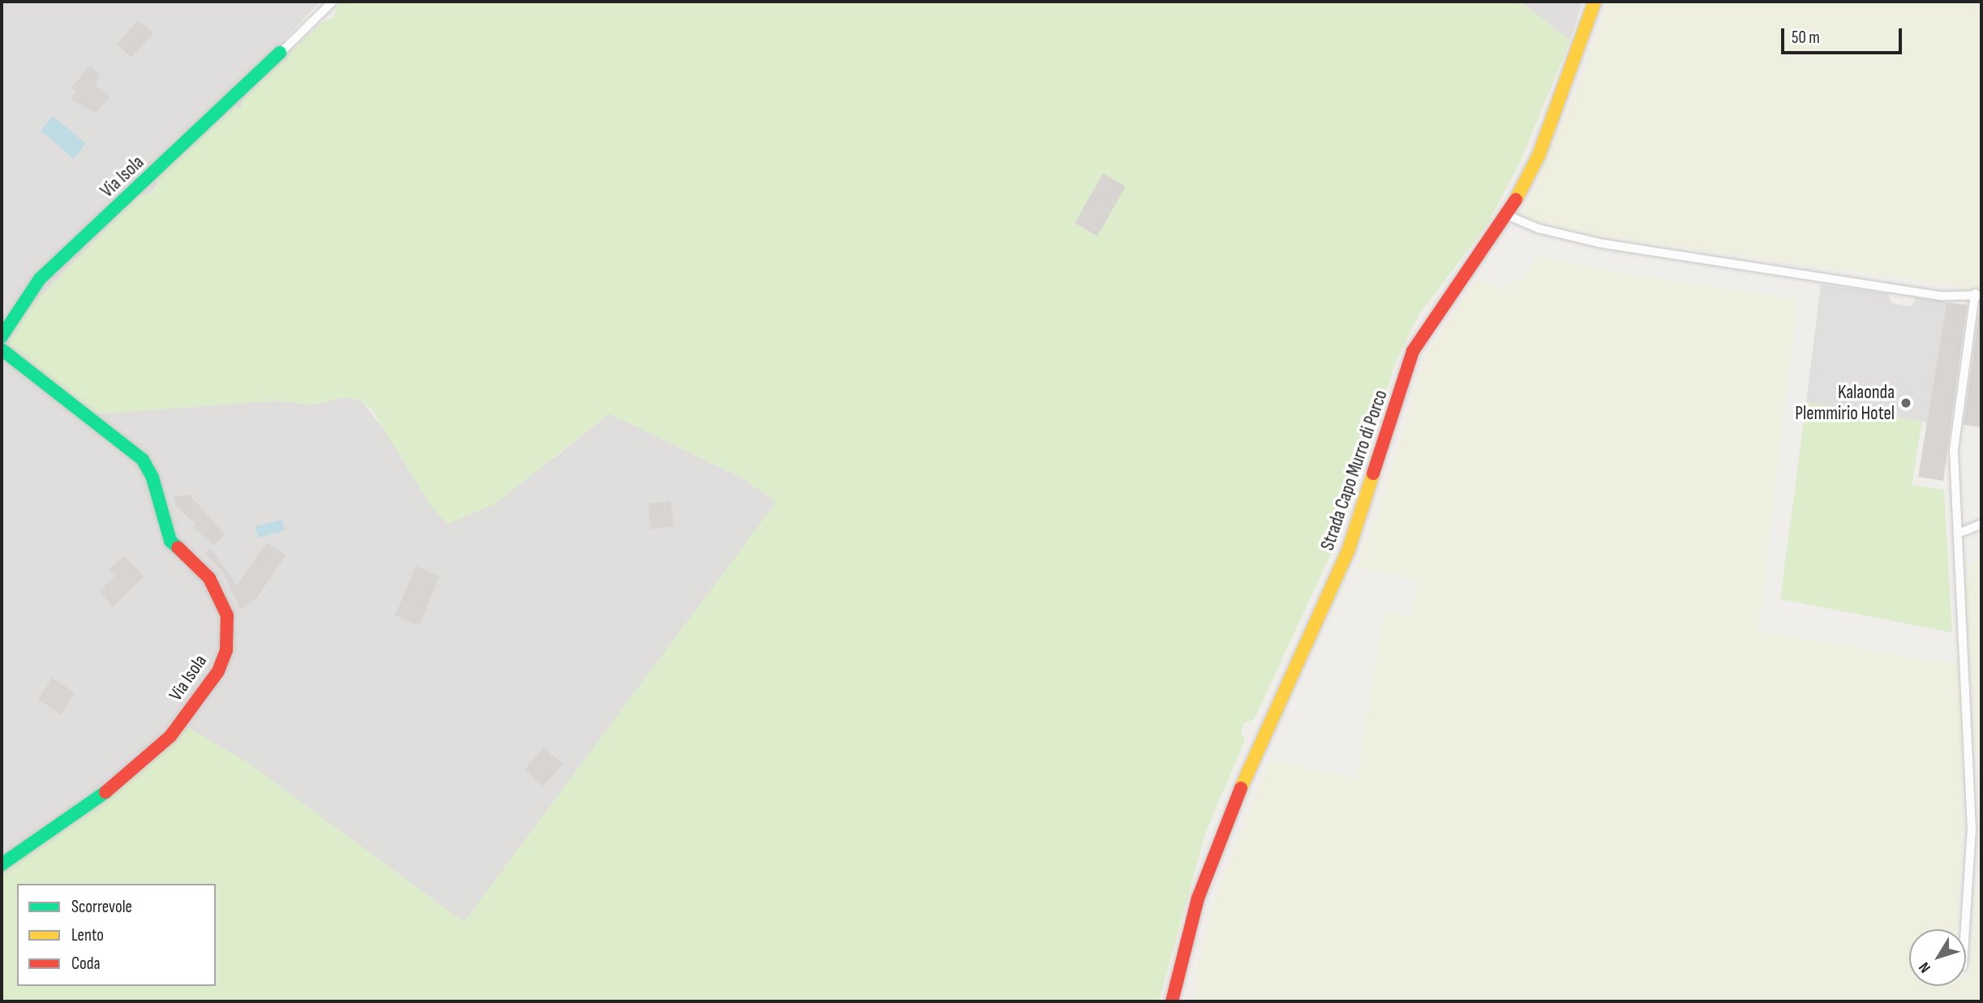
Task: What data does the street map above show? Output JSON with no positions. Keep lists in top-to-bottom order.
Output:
{
  "streets": {
    "street": ["Via Isola", "Strada Capo Murro di Porco"]
  },
  "places": ["Kalaonda Plemmirio Hotel"],
  "legend": ["Scorrevole", "Lento", "Coda"],
  "scale_bar": "50 m",
  "north": "bottom left"
}
